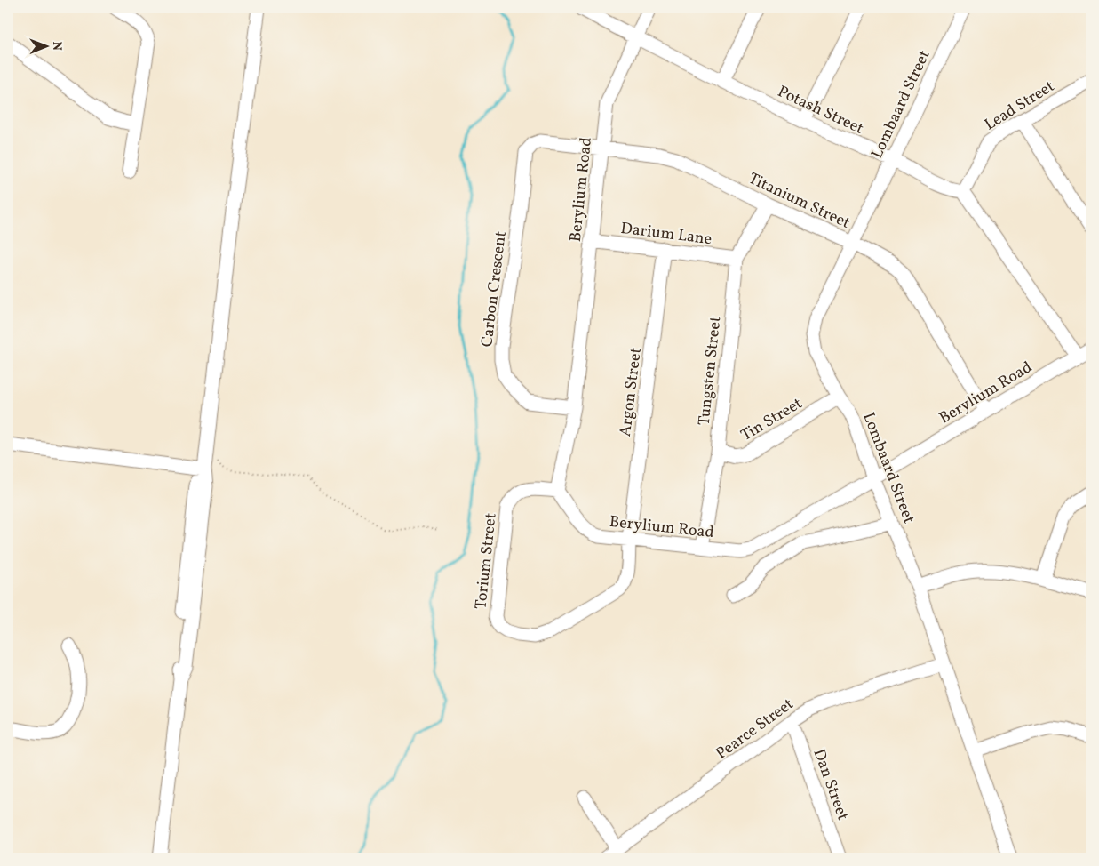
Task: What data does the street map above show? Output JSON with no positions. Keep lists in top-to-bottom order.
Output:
{
  "streets": {
    "street": [
      "Lombaard Street",
      "Lead Street",
      "Potash Street",
      "Berylium Road",
      "Titanium Street",
      "Darium Lane",
      "Carbon Crescent",
      "Tungsten Street",
      "Argon Street",
      "Tin Street",
      "Torium Street",
      "Pearce Street",
      "Dan Street"
    ]
  },
  "crossings": [
    ["Lombaard Street", "Potash Street"],
    ["Lombaard Street", "Berylium Road"],
    ["Lombaard Street", "Titanium Street"],
    ["Lombaard Street", "Tin Street"],
    ["Lombaard Street", "Pearce Street"],
    ["Lead Street", "Potash Street"],
    ["Potash Street", "Berylium Road"],
    ["Berylium Road", "Titanium Street"],
    ["Berylium Road", "Darium Lane"],
    ["Berylium Road", "Carbon Crescent"],
    ["Berylium Road", "Tungsten Street"],
    ["Berylium Road", "Argon Street"],
    ["Berylium Road", "Torium Street"],
    ["Titanium Street", "Carbon Crescent"],
    ["Titanium Street", "Tungsten Street"],
    ["Darium Lane", "Tungsten Street"],
    ["Darium Lane", "Argon Street"],
    ["Tungsten Street", "Tin Street"],
    ["Argon Street", "Torium Street"],
    ["Pearce Street", "Dan Street"]
  ],
  "north": "right"
}
